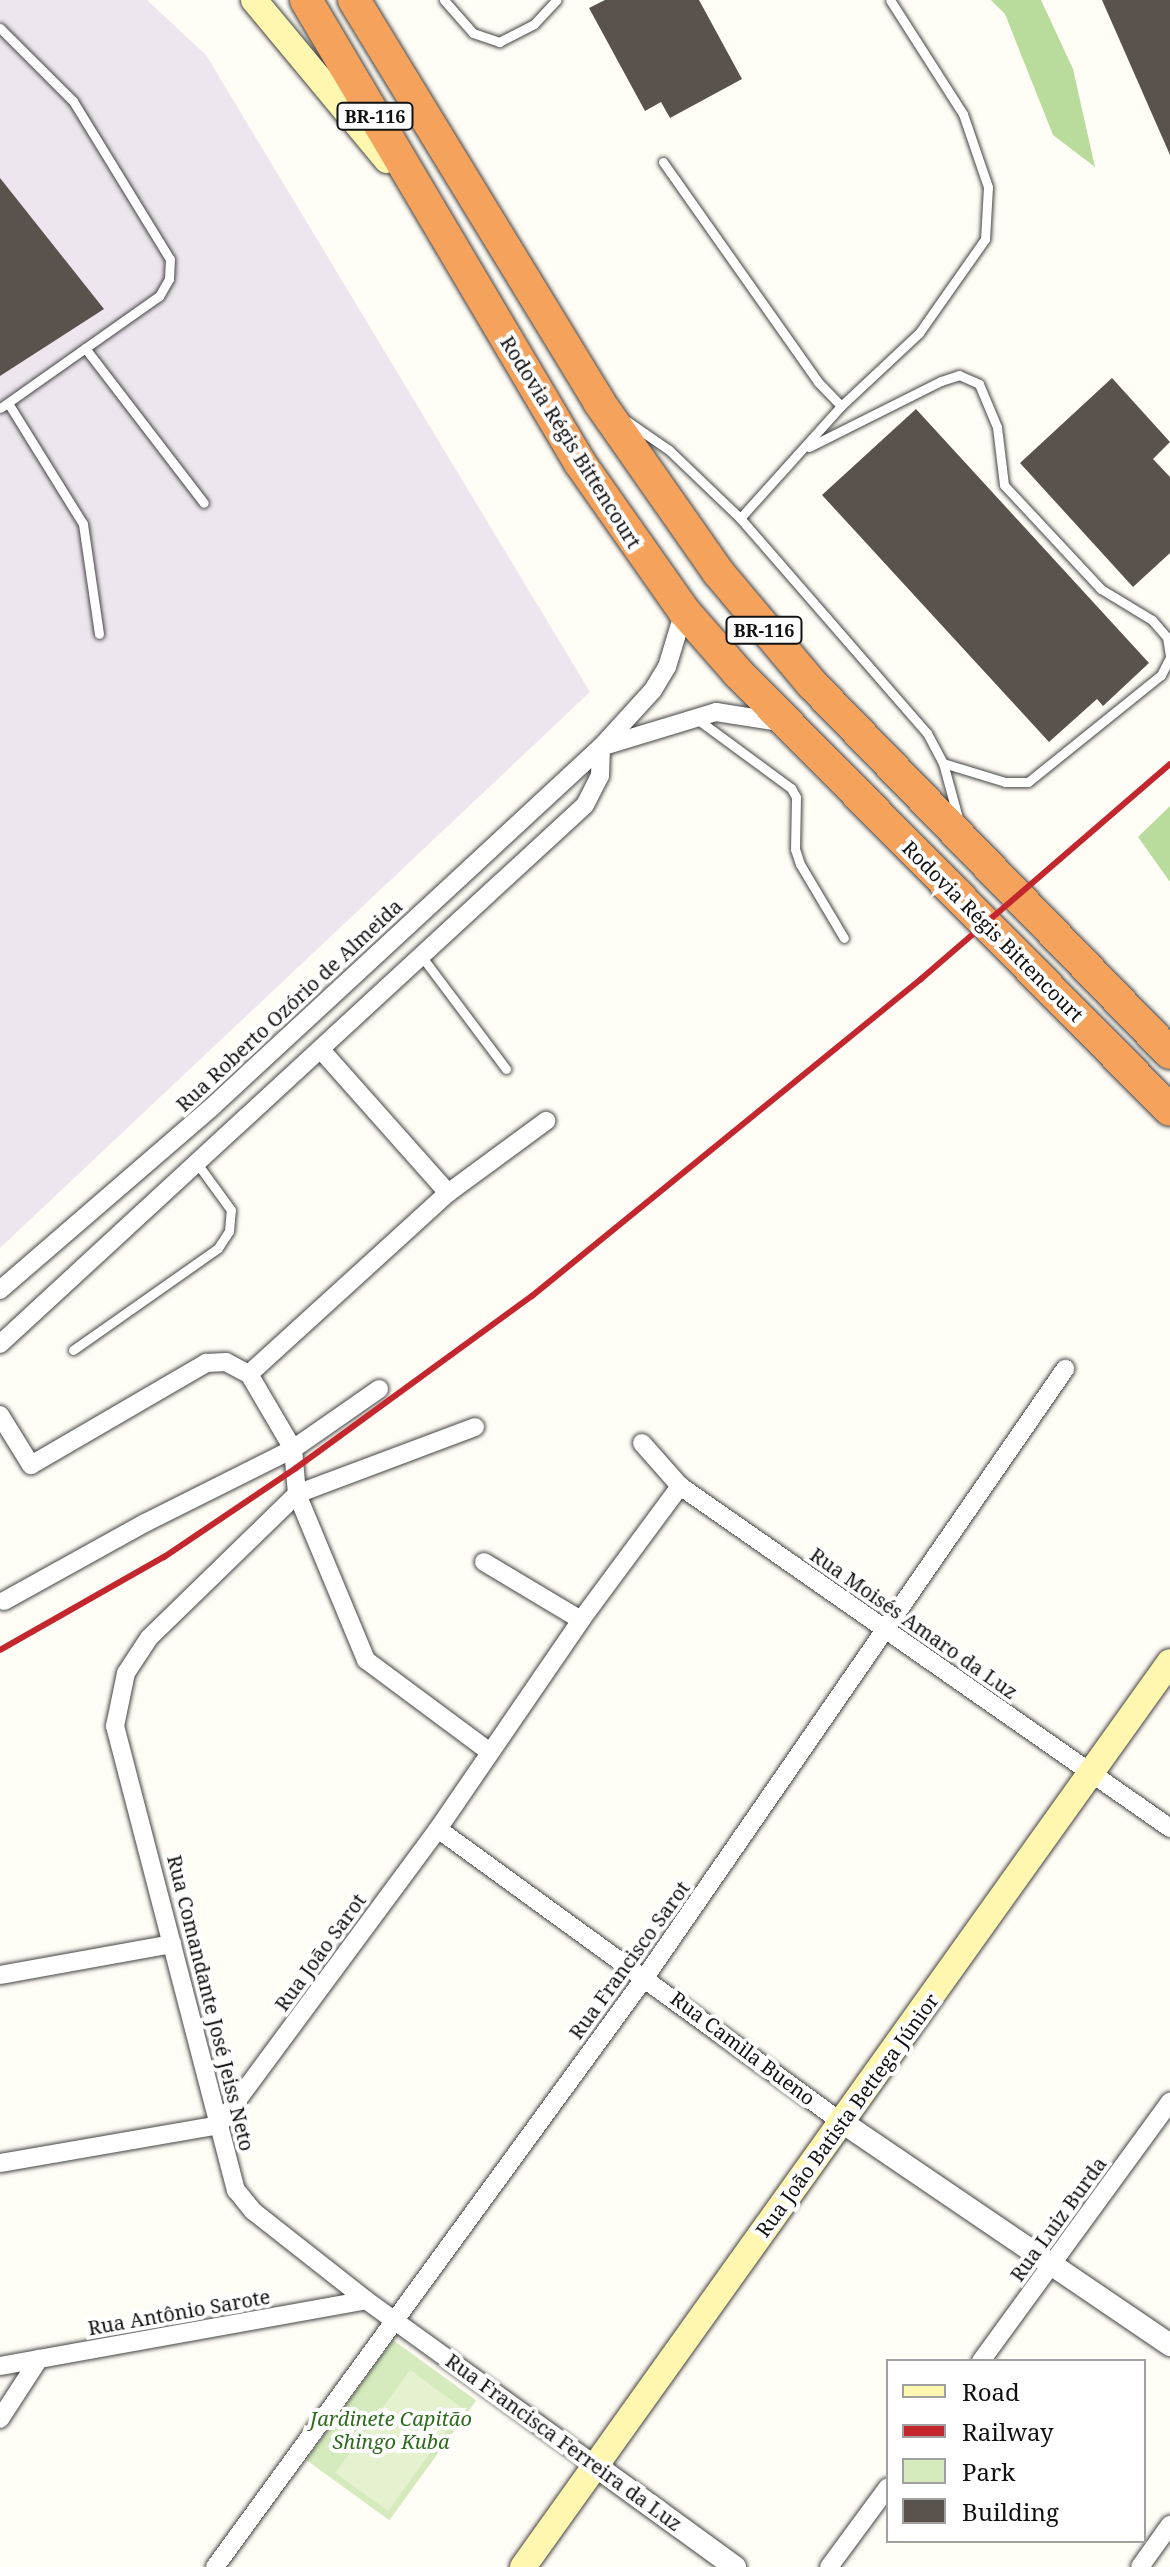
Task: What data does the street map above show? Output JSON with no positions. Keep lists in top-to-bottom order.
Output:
{
  "streets": {
    "highway": ["BR-116", "Rodovia Régis Bittencourt"],
    "main road": ["Rua João Batista Bettega Júnior"],
    "street": [
      "Rua Roberto Ozório de Almeida",
      "Rua Moisés Amaro da Luz",
      "Rua João Sarot",
      "Rua Francisco Sarot",
      "Rua Comandante José Jeiss Neto",
      "Rua Camila Bueno",
      "Rua Luiz Burda",
      "Rua Antônio Sarote",
      "Rua Francisca Ferreira da Luz"
    ]
  },
  "crossings": [
    ["BR-116", "Rodovia Régis Bittencourt"],
    ["Rodovia Régis Bittencourt", "Rua Roberto Ozório de Almeida"],
    ["Rua Moisés Amaro da Luz", "Rua João Sarot"],
    ["Rua Moisés Amaro da Luz", "Rua Francisco Sarot"],
    ["Rua Moisés Amaro da Luz", "Rua João Batista Bettega Júnior"],
    ["Rua João Sarot", "Rua Comandante José Jeiss Neto"],
    ["Rua João Sarot", "Rua Camila Bueno"],
    ["Rua Francisco Sarot", "Rua Comandante José Jeiss Neto"],
    ["Rua Francisco Sarot", "Rua Camila Bueno"],
    ["Rua Francisco Sarot", "Rua Francisca Ferreira da Luz"],
    ["Rua Comandante José Jeiss Neto", "Rua Antônio Sarote"],
    ["Rua Comandante José Jeiss Neto", "Rua Francisca Ferreira da Luz"],
    ["Rua Camila Bueno", "Rua João Batista Bettega Júnior"],
    ["Rua Camila Bueno", "Rua Luiz Burda"],
    ["Rua João Batista Bettega Júnior", "Rua Francisca Ferreira da Luz"]
  ],
  "parks": ["Jardinete Capitão Shingo Kuba"],
  "legend": [
    "Road",
    "Railway",
    "Park",
    "Building"
  ]
}
